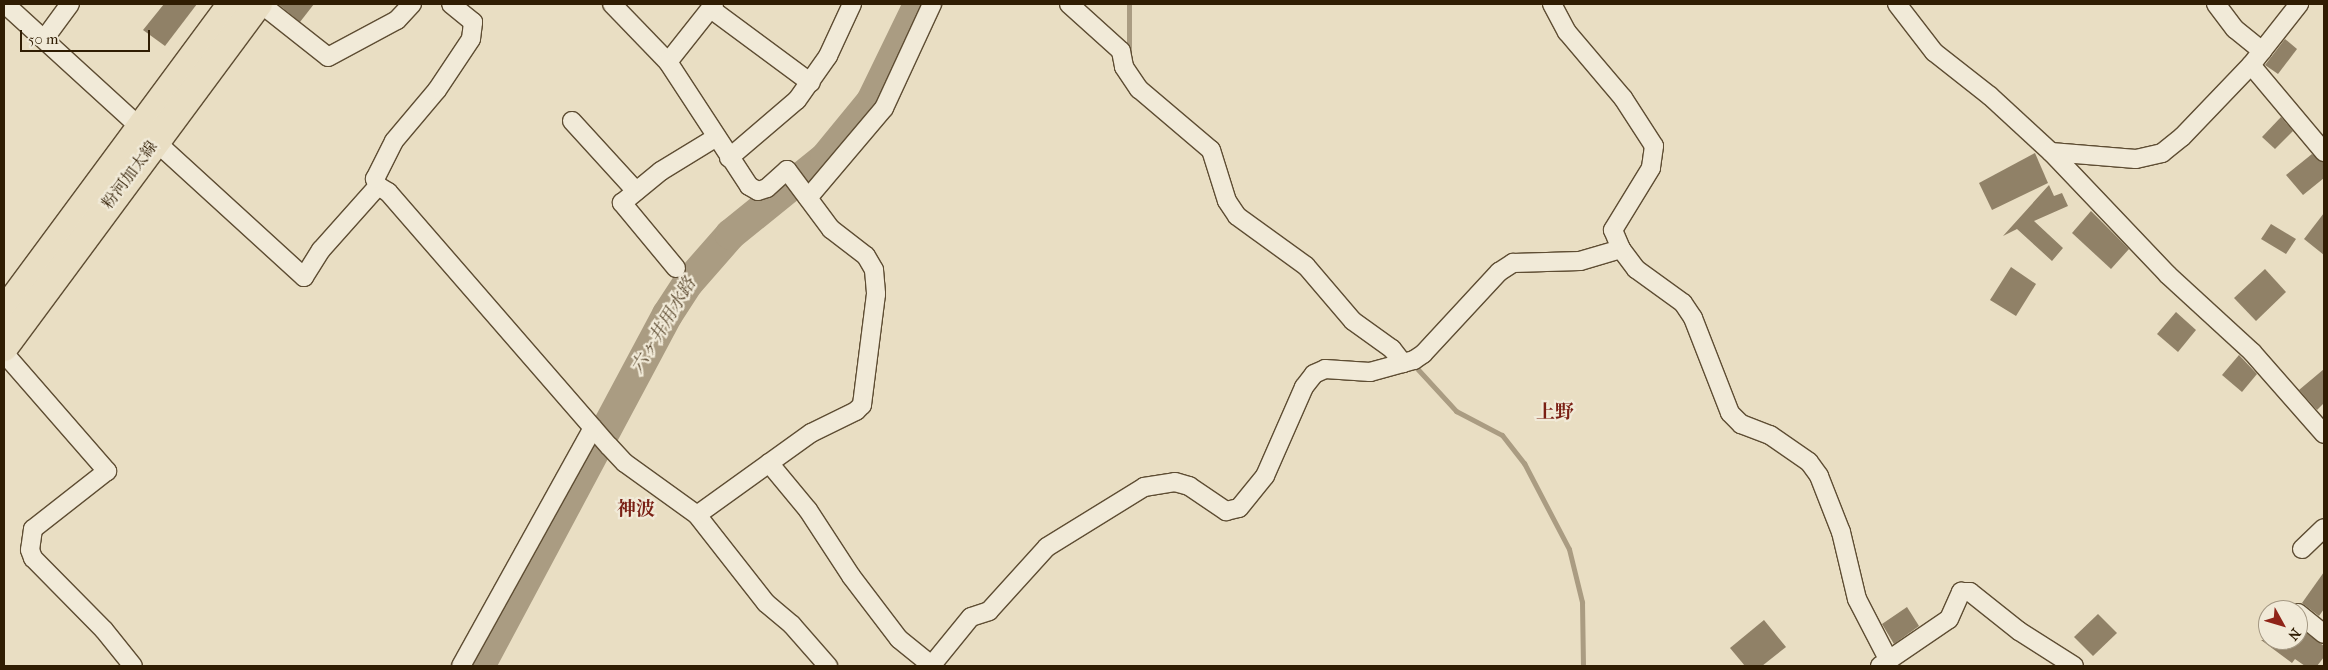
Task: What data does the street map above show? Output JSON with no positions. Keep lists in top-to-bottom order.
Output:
{
  "streets": {
    "main road": ["粉河加太線"]
  },
  "districts": ["上野", "神波"],
  "water": ["六ヶ井用水路"],
  "scale_bar": "50 m",
  "north": "bottom right"
}
